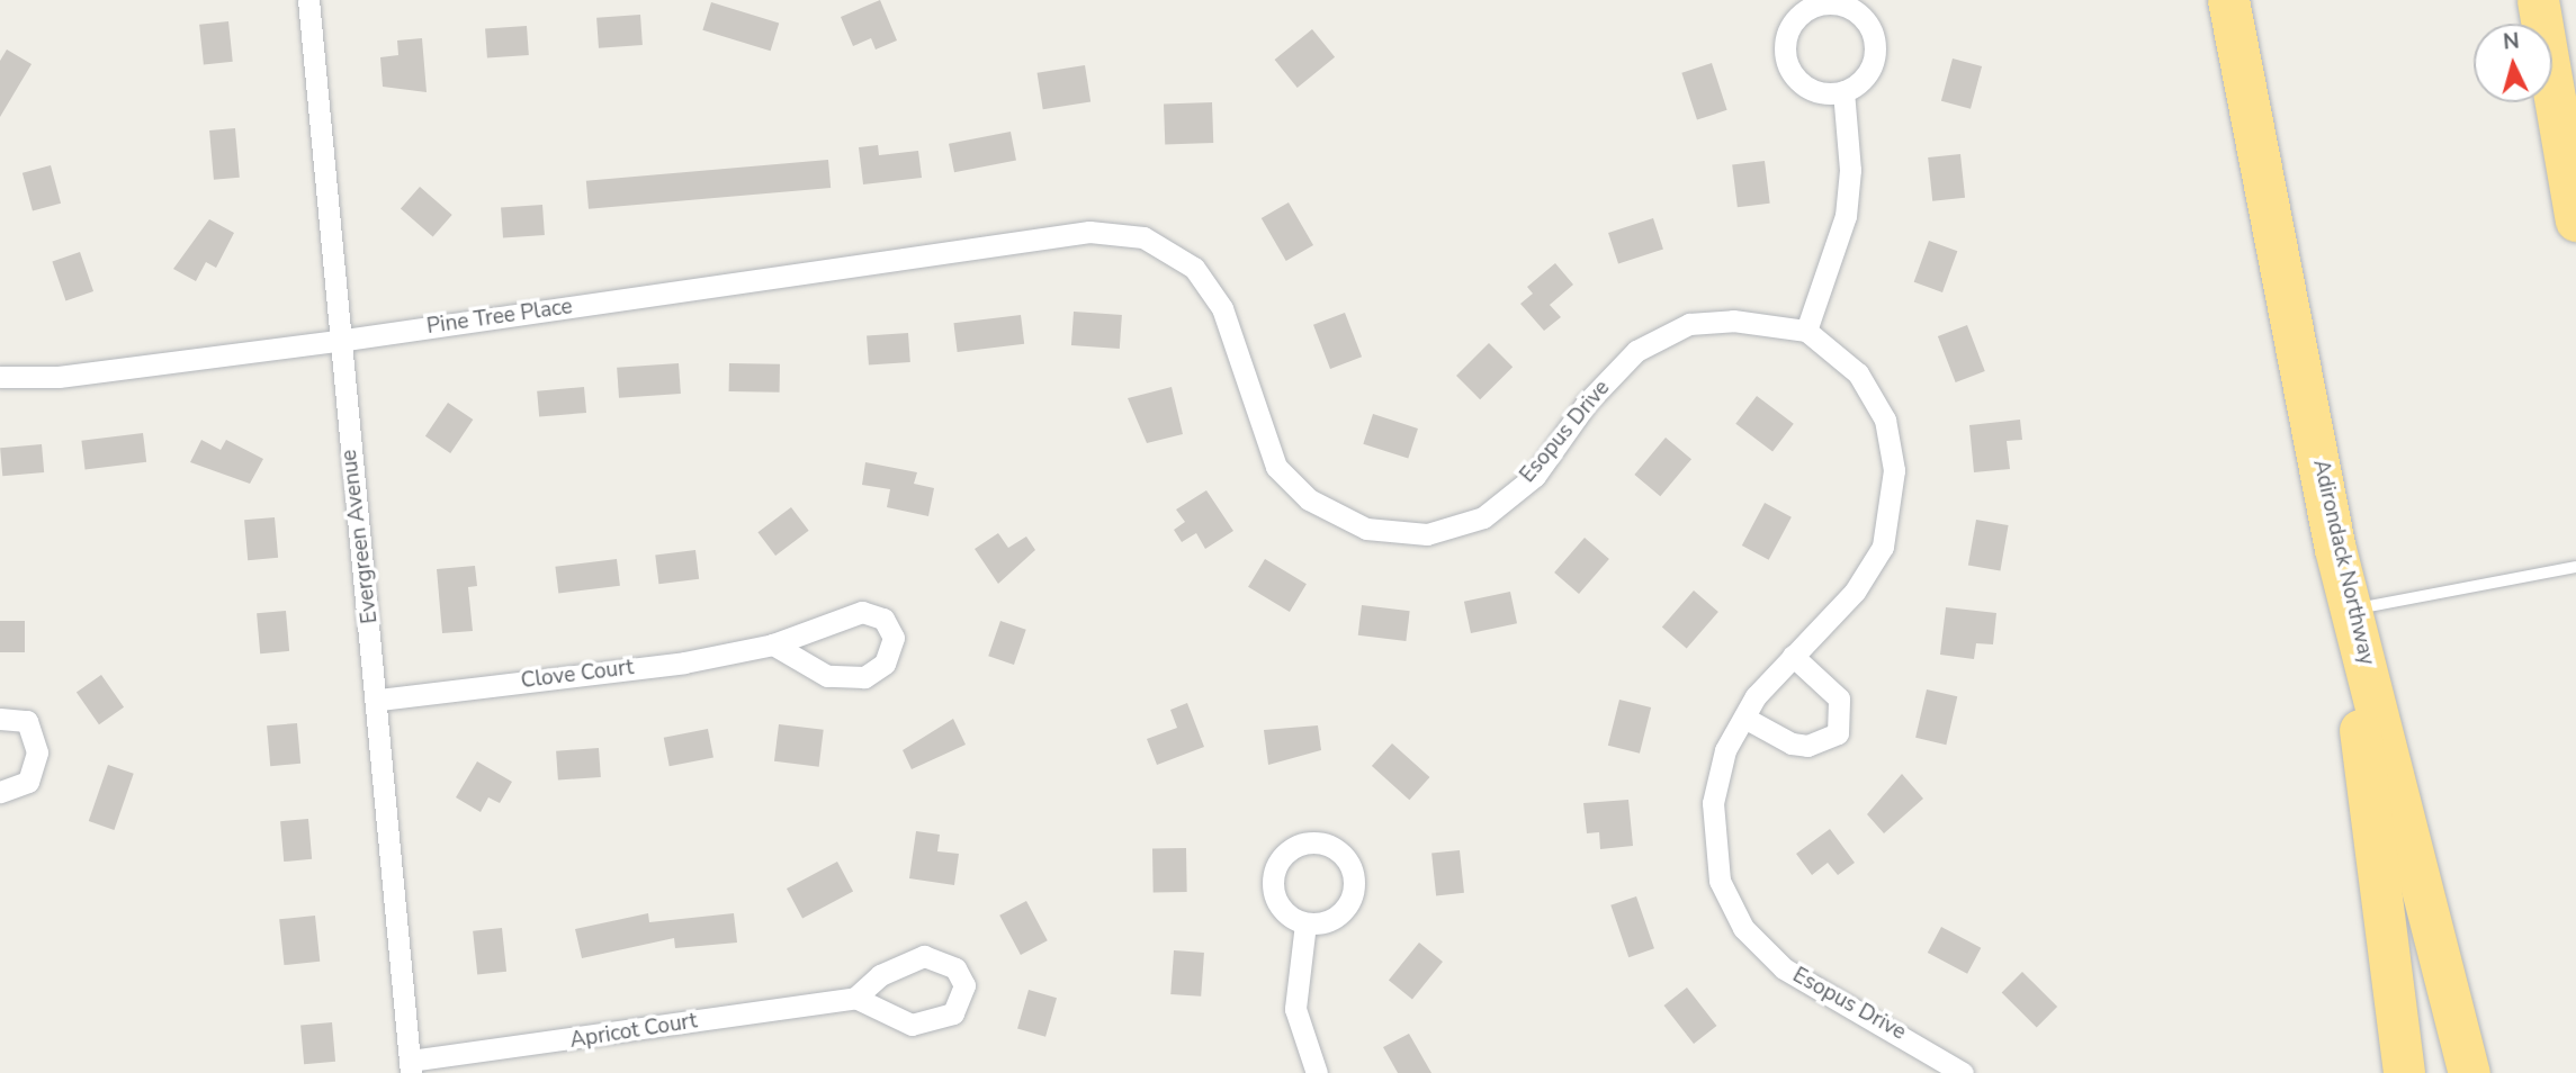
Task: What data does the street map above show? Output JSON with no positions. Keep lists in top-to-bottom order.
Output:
{
  "streets": {
    "highway": ["Adirondack Northway"],
    "street": [
      "Pine Tree Place",
      "Esopus Drive",
      "Evergreen Avenue",
      "Clove Court",
      "Apricot Court"
    ]
  },
  "crossings": [
    ["Pine Tree Place", "Esopus Drive"],
    ["Pine Tree Place", "Evergreen Avenue"],
    ["Evergreen Avenue", "Clove Court"],
    ["Evergreen Avenue", "Apricot Court"]
  ],
  "north": "top"
}
